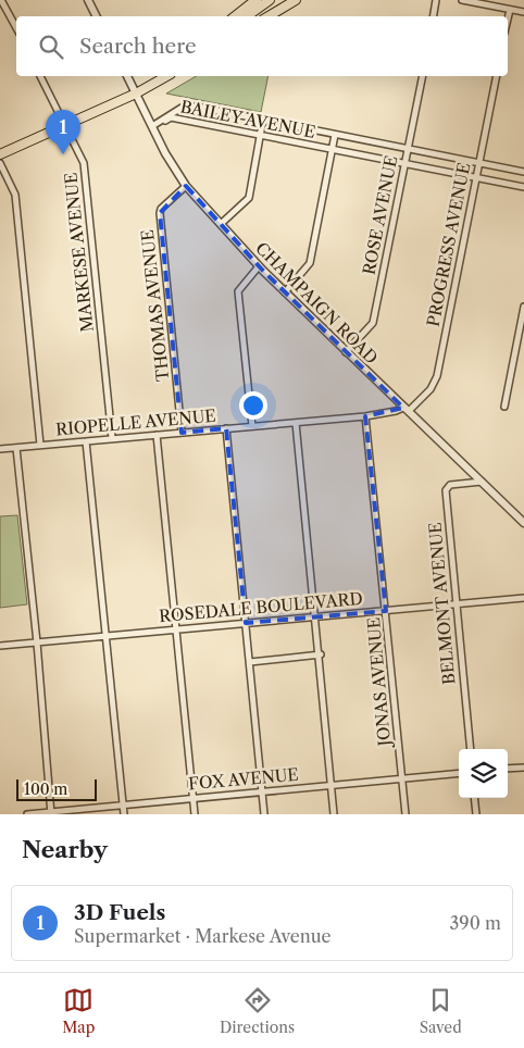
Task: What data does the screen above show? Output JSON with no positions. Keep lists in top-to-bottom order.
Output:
{
  "streets": {
    "street": [
      "BAILEY AVENUE",
      "ROSE AVENUE",
      "PROGRESS AVENUE",
      "MARKESE AVENUE",
      "CHAMPAIGN ROAD",
      "THOMAS AVENUE",
      "RIOPELLE AVENUE",
      "BELMONT AVENUE",
      "ROSEDALE BOULEVARD",
      "JONAS AVENUE",
      "FOX AVENUE"
    ]
  },
  "crossings": [
    ["BAILEY AVENUE", "ROSE AVENUE"],
    ["BAILEY AVENUE", "PROGRESS AVENUE"],
    ["BAILEY AVENUE", "CHAMPAIGN ROAD"],
    ["ROSE AVENUE", "CHAMPAIGN ROAD"],
    ["PROGRESS AVENUE", "CHAMPAIGN ROAD"],
    ["PROGRESS AVENUE", "RIOPELLE AVENUE"],
    ["MARKESE AVENUE", "RIOPELLE AVENUE"],
    ["CHAMPAIGN ROAD", "THOMAS AVENUE"],
    ["CHAMPAIGN ROAD", "RIOPELLE AVENUE"],
    ["CHAMPAIGN ROAD", "BELMONT AVENUE"],
    ["THOMAS AVENUE", "RIOPELLE AVENUE"],
    ["RIOPELLE AVENUE", "JONAS AVENUE"],
    ["BELMONT AVENUE", "ROSEDALE BOULEVARD"],
    ["ROSEDALE BOULEVARD", "JONAS AVENUE"],
    ["JONAS AVENUE", "FOX AVENUE"]
  ],
  "scale_bar": "100 m",
  "page": {
    "search": "Search here",
    "pins": "1",
    "scale": "100 m",
    "heading": "Nearby",
    "list": [
      {
        "mark": "1",
        "name": "3D Fuels",
        "note": "Supermarket · Markese Avenue",
        "value": "390 m"
      }
    ],
    "nav": ["Map", "Directions", "Saved"]
  }
}
